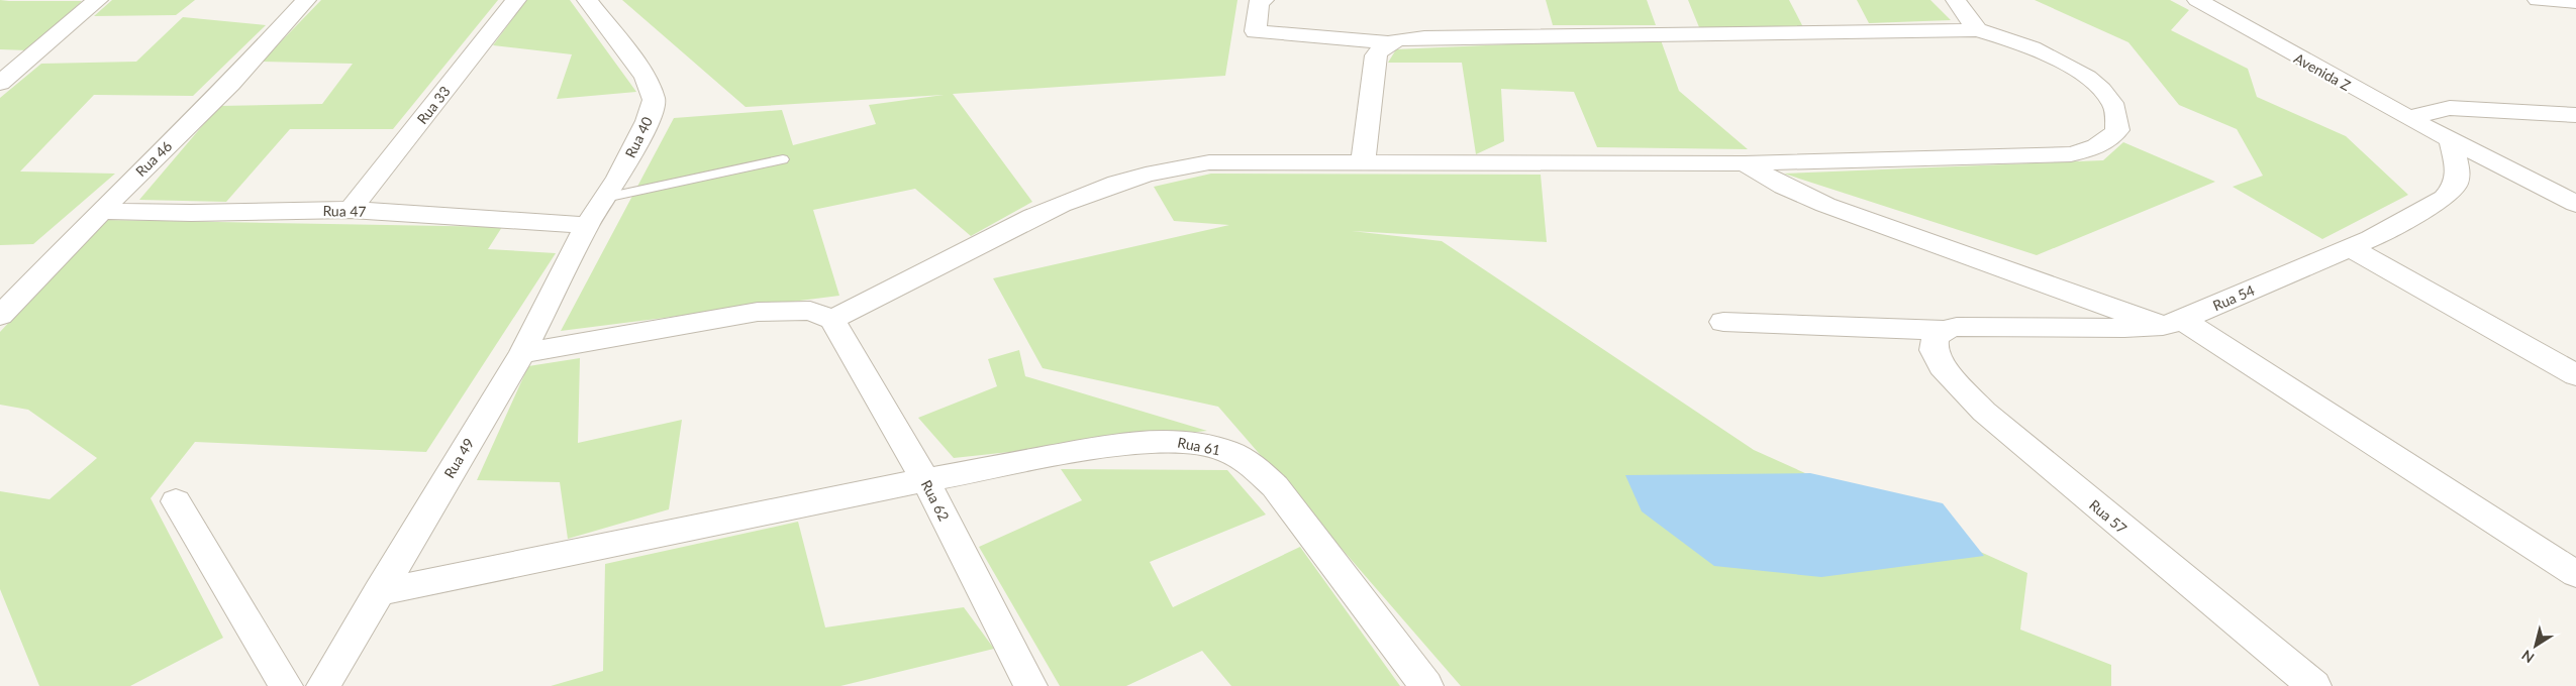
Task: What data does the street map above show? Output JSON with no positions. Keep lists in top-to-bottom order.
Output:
{
  "streets": {
    "street": [
      "Avenida Z",
      "Rua 33",
      "Rua 40",
      "Rua 46",
      "Rua 47",
      "Rua 54",
      "Rua 61",
      "Rua 49",
      "Rua 62",
      "Rua 57"
    ]
  },
  "crossings": [
    ["Avenida Z", "Rua 54"],
    ["Rua 33", "Rua 47"],
    ["Rua 40", "Rua 47"],
    ["Rua 40", "Rua 49"],
    ["Rua 46", "Rua 47"],
    ["Rua 47", "Rua 49"],
    ["Rua 54", "Rua 57"],
    ["Rua 61", "Rua 49"],
    ["Rua 61", "Rua 62"]
  ],
  "north": "bottom left"
}
